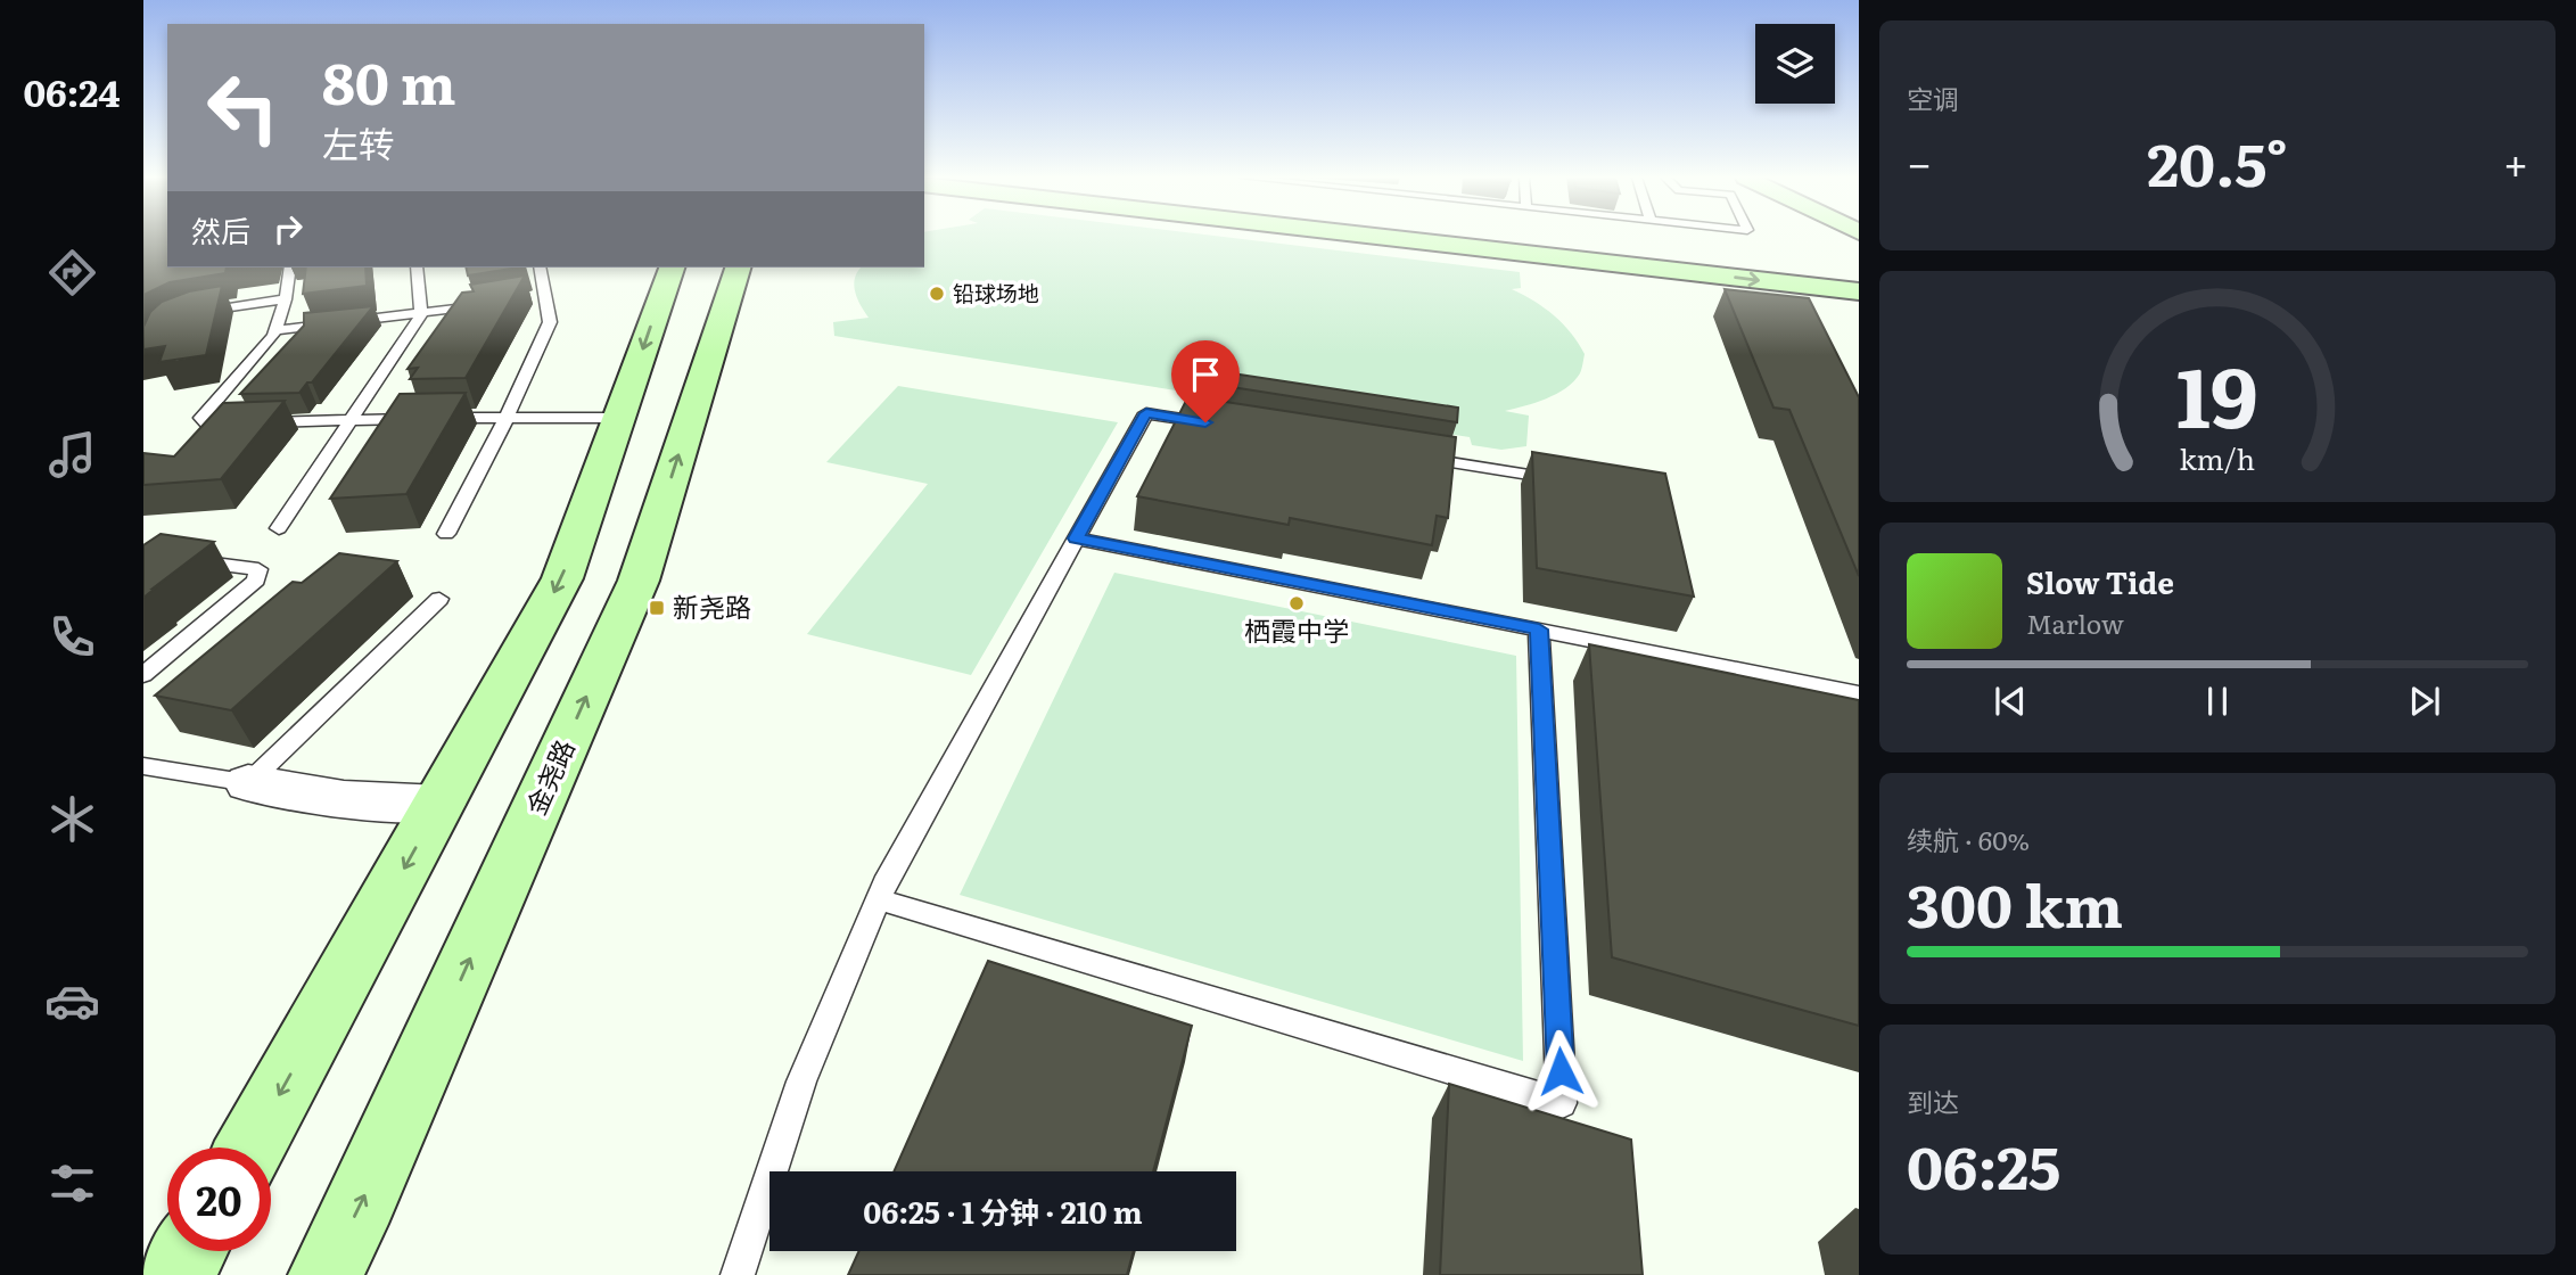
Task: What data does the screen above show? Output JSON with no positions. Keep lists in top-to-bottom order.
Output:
{
  "streets": {
    "main road": ["金尧路"]
  },
  "places": {
    "other": ["铅球场地", "栖霞中学"],
    "transit": ["新尧路"]
  },
  "page": {
    "tabs": "06:24",
    "tile": [
      "空调",
      ["续航 · 60%", "300 km"],
      ["到达", "06:25"]
    ],
    "turn": ["80 m", "左转"],
    "heat": ["−", "20.5°", "+"],
    "then": "然后",
    "song": ["Slow Tide", "Marlow"],
    "limit": "20",
    "trip": "06:25 · 1 分钟 · 210 m",
    "gauge": ["19", "km/h"]
  }
}
